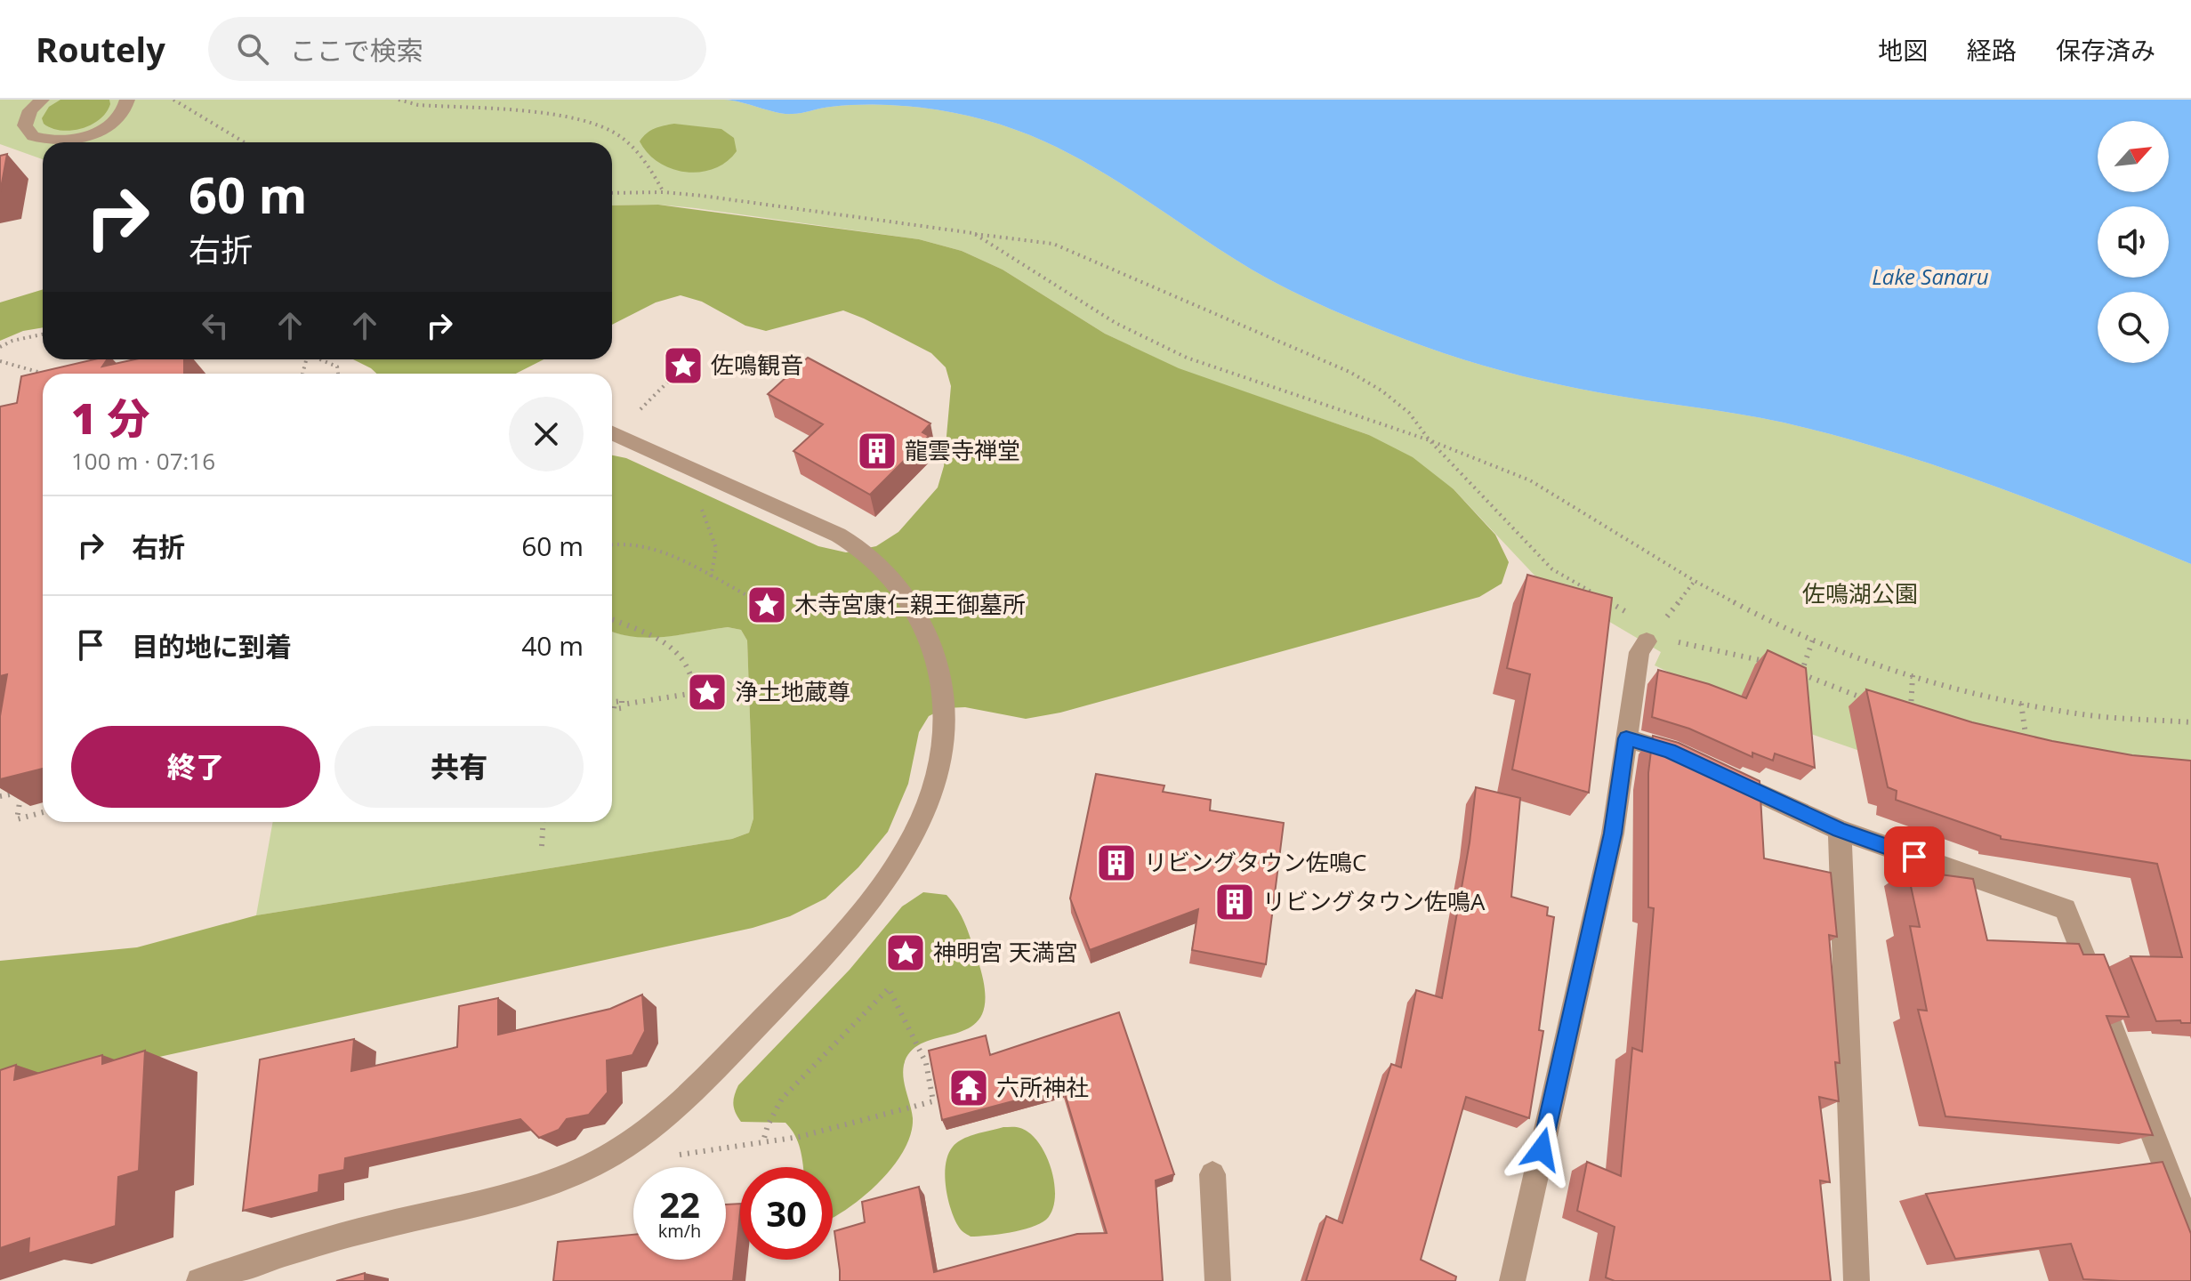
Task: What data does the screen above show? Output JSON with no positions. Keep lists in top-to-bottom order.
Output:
{
  "water": ["Lake Sanaru"],
  "parks": ["佐鳴湖公園"],
  "places": {
    "place": [
      "佐鳴観音",
      "木寺宮康仁親王御墓所",
      "浄土地蔵尊",
      "神明宮 天満宮"
    ],
    "building": ["龍雲寺禅堂", "リビングタウン佐鳴C", "リビングタウン佐鳴A"],
    "temple": ["六所神社"]
  },
  "north": "top right",
  "page": {
    "header": "Routely",
    "search": "ここで検索",
    "nav": ["地図", "経路", "保存済み"],
    "turn": ["60 m", "右折"],
    "heading": ["1 分", "100 m · 07:16"],
    "list": [
      {
        "name": "右折",
        "value": "60 m"
      },
      {
        "name": "目的地に到着",
        "value": "40 m"
      }
    ],
    "buttons": ["終了", "共有"],
    "speed": "22 km/h",
    "limit": "30"
  }
}
